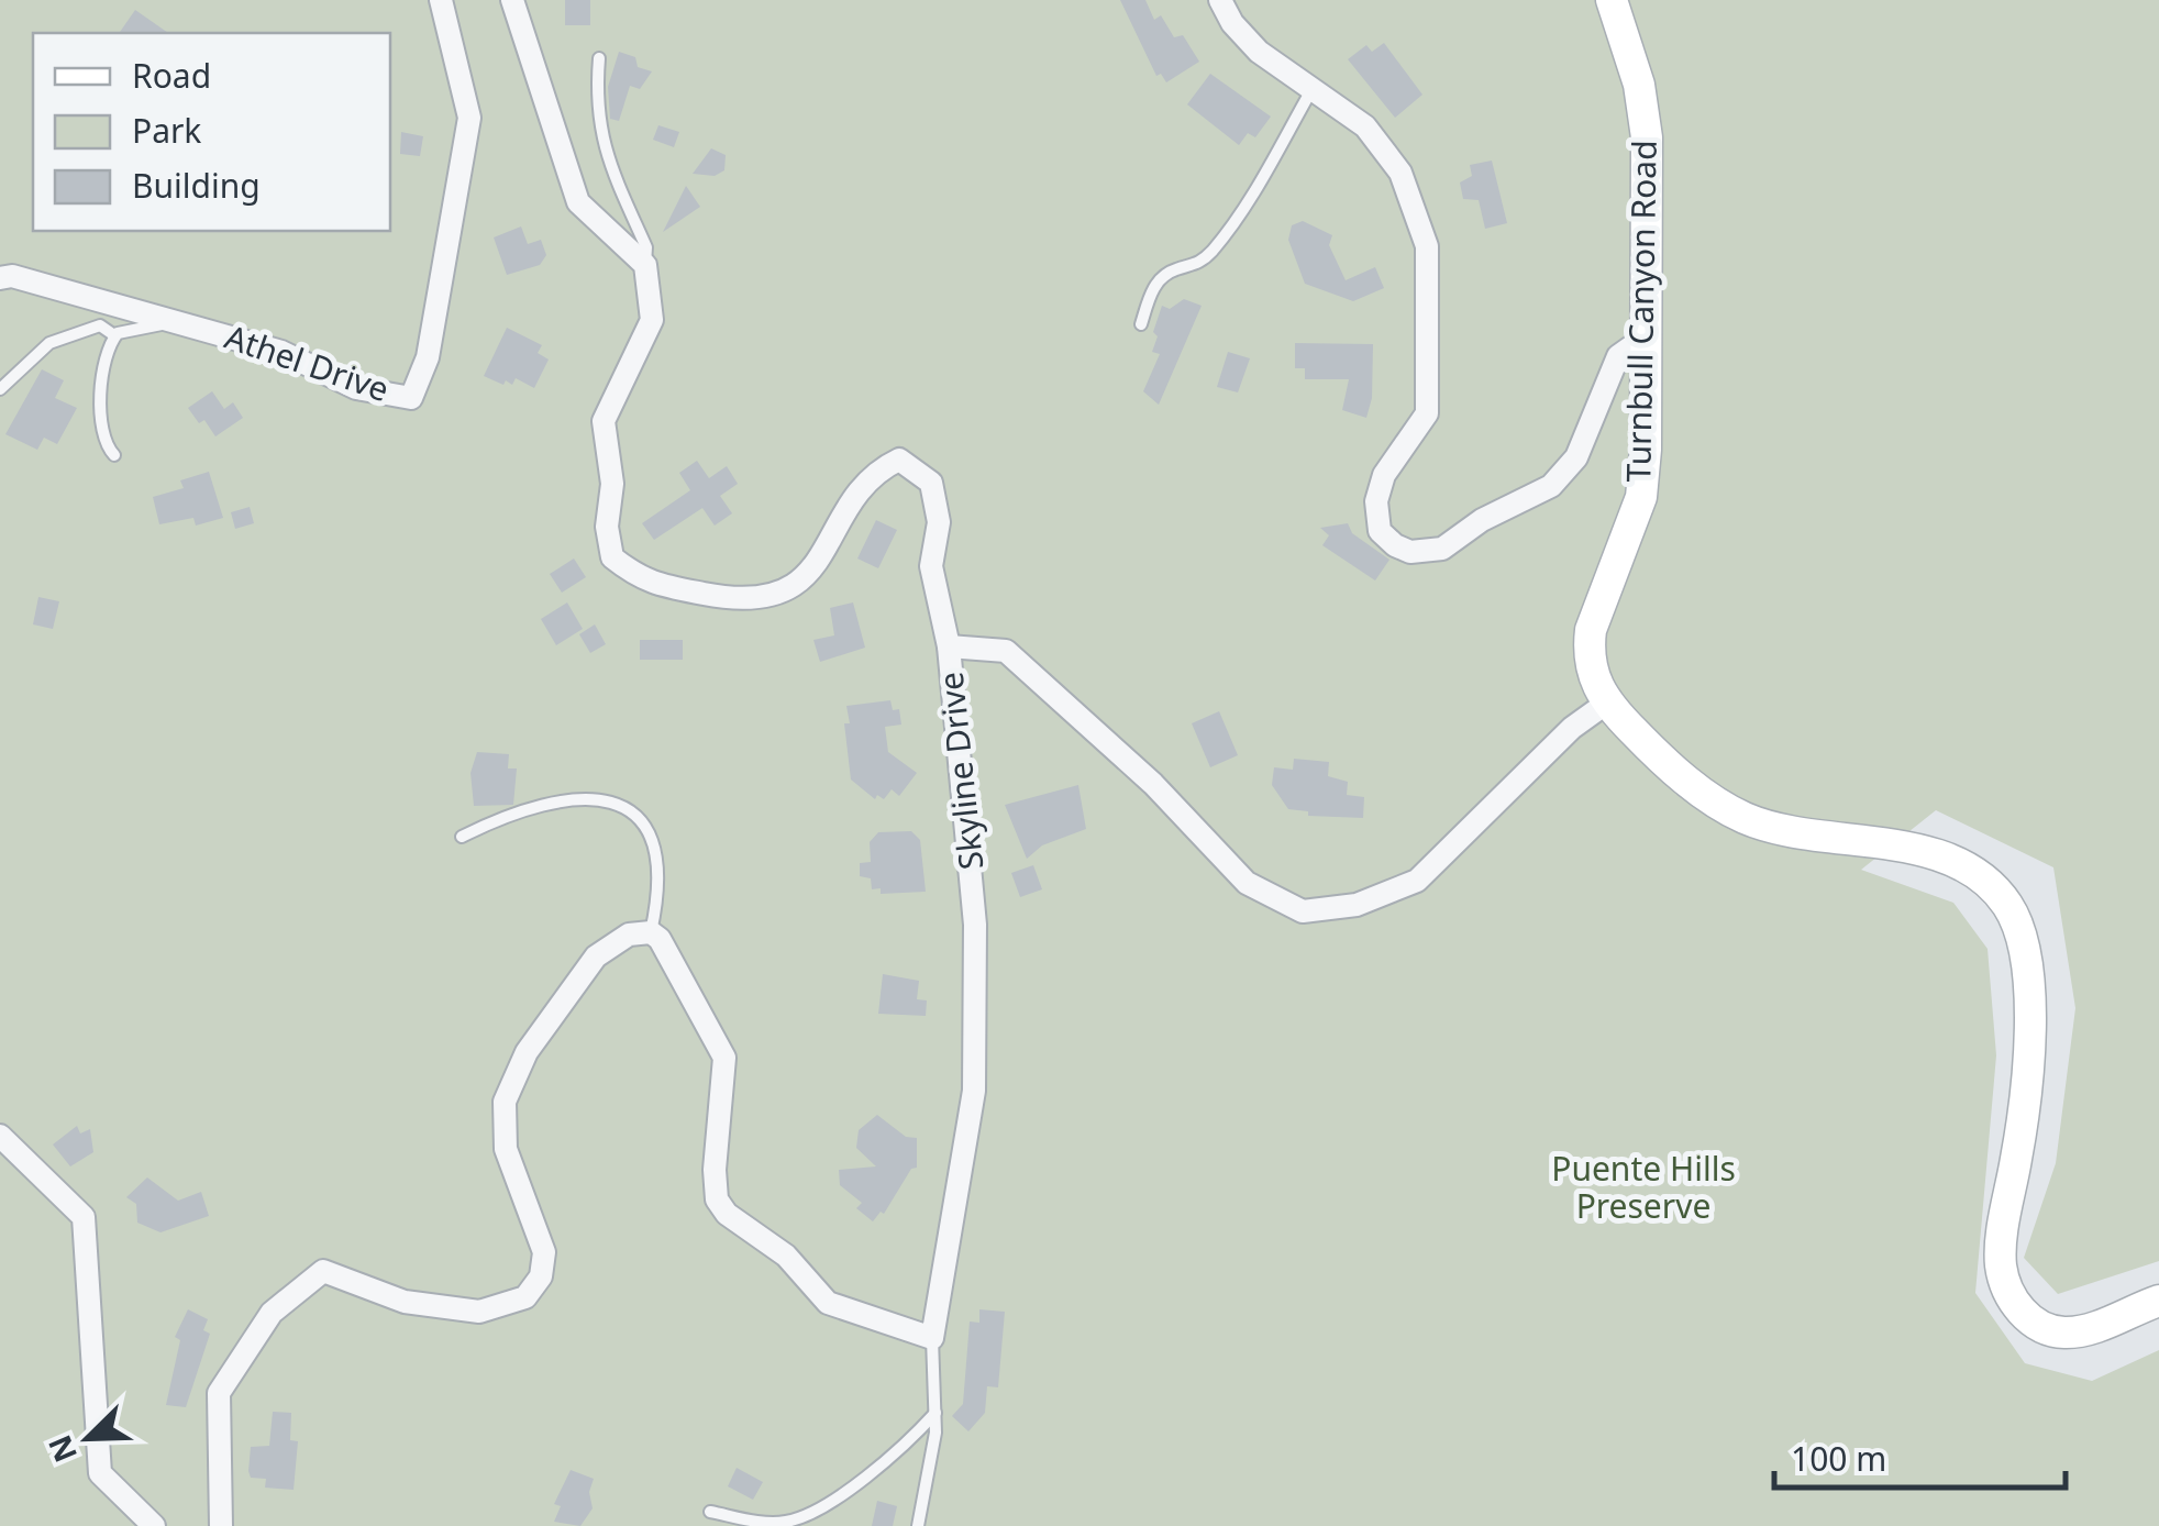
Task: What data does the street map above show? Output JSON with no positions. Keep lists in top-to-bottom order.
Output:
{
  "streets": {
    "street": ["Turnbull Canyon Road", "Athel Drive", "Skyline Drive"]
  },
  "crossings": [
    ["Turnbull Canyon Road", "Skyline Drive"]
  ],
  "parks": ["Puente Hills Preserve"],
  "legend": ["Road", "Park", "Building"],
  "scale_bar": "100 m",
  "north": "bottom left"
}
